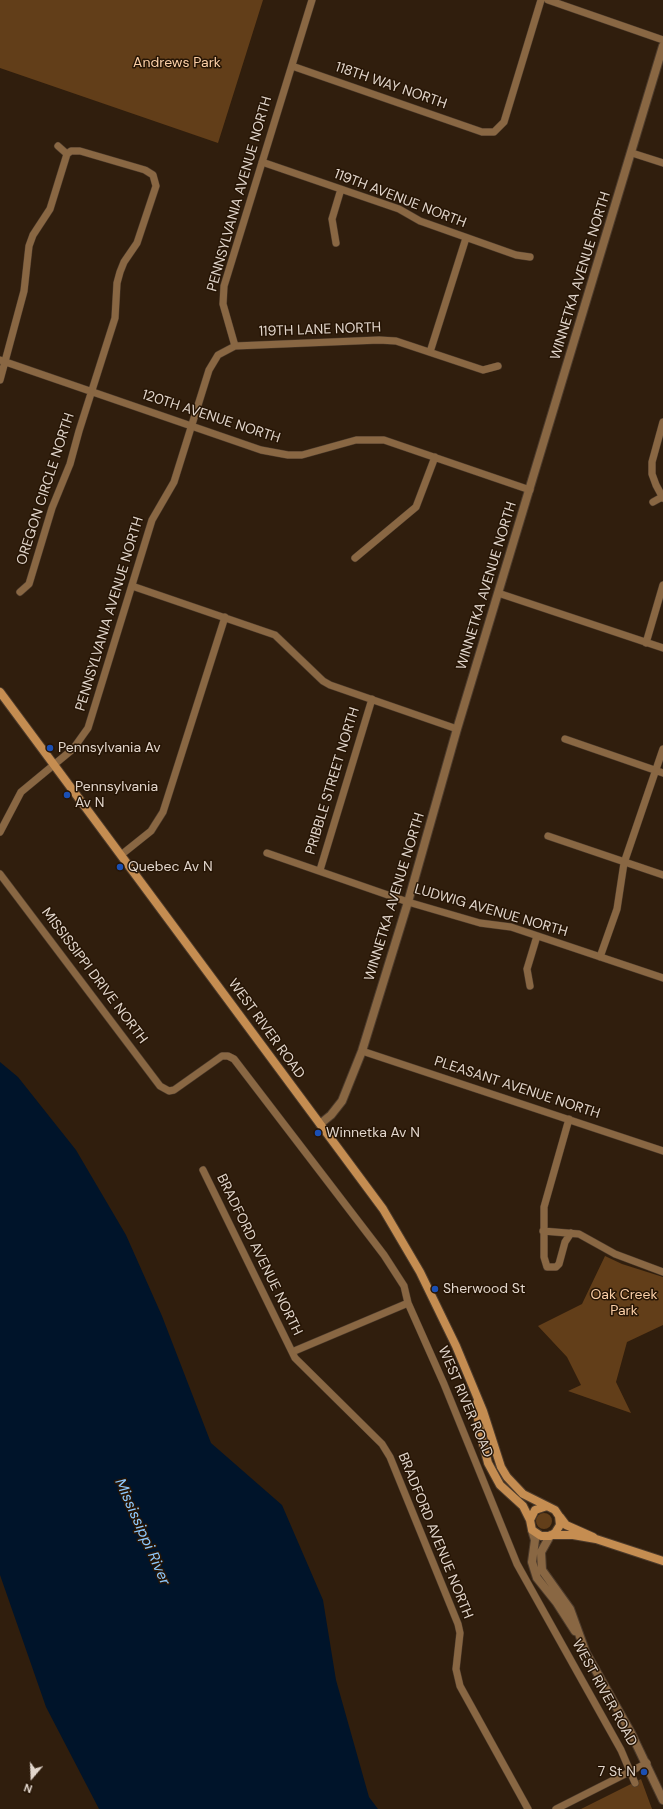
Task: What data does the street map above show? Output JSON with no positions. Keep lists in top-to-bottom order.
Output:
{
  "streets": {
    "main road": ["WEST RIVER ROAD"],
    "street": [
      "118TH WAY NORTH",
      "PENNSYLVANIA AVENUE NORTH",
      "119TH AVENUE NORTH",
      "WINNETKA AVENUE NORTH",
      "119TH LANE NORTH",
      "120TH AVENUE NORTH",
      "OREGON CIRCLE NORTH",
      "PRIBBLE STREET NORTH",
      "LUDWIG AVENUE NORTH",
      "MISSISSIPPI DRIVE NORTH",
      "PLEASANT AVENUE NORTH",
      "BRADFORD AVENUE NORTH"
    ]
  },
  "crossings": [
    ["118TH WAY NORTH", "PENNSYLVANIA AVENUE NORTH"],
    ["PENNSYLVANIA AVENUE NORTH", "119TH AVENUE NORTH"],
    ["PENNSYLVANIA AVENUE NORTH", "119TH LANE NORTH"],
    ["PENNSYLVANIA AVENUE NORTH", "120TH AVENUE NORTH"],
    ["PENNSYLVANIA AVENUE NORTH", "WEST RIVER ROAD"],
    ["WINNETKA AVENUE NORTH", "120TH AVENUE NORTH"],
    ["WINNETKA AVENUE NORTH", "LUDWIG AVENUE NORTH"],
    ["WINNETKA AVENUE NORTH", "WEST RIVER ROAD"],
    ["WINNETKA AVENUE NORTH", "PLEASANT AVENUE NORTH"],
    ["120TH AVENUE NORTH", "OREGON CIRCLE NORTH"],
    ["PRIBBLE STREET NORTH", "LUDWIG AVENUE NORTH"],
    ["MISSISSIPPI DRIVE NORTH", "WEST RIVER ROAD"]
  ],
  "water": ["Mississippi River"],
  "parks": ["Andrews Park", "Oak Creek Park"],
  "places": [
    "Pennsylvania Av",
    "Pennsylvania Av N",
    "Quebec Av N",
    "Winnetka Av N",
    "Sherwood St",
    "7 St N"
  ],
  "north": "bottom"
}
